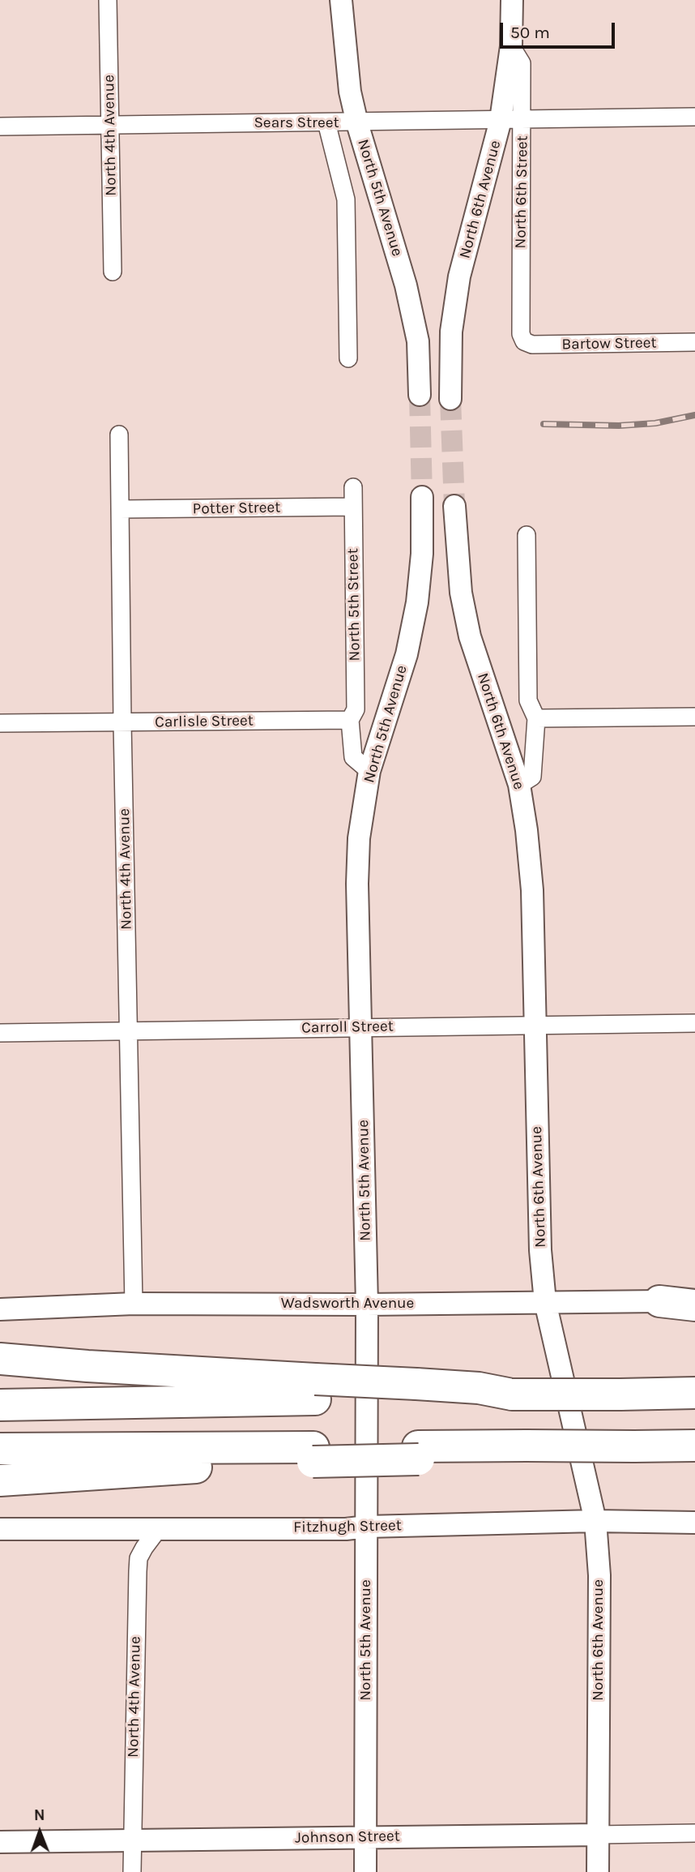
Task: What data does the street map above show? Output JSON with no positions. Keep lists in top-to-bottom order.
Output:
{
  "streets": {
    "street": [
      "Sears Street",
      "North 4th Avenue",
      "North 6th Street",
      "North 5th Avenue",
      "North 6th Avenue",
      "Bartow Street",
      "Potter Street",
      "North 5th Street",
      "Carlisle Street",
      "Carroll Street",
      "Wadsworth Avenue",
      "Fitzhugh Street",
      "Johnson Street"
    ]
  },
  "crossings": [
    ["Sears Street", "North 4th Avenue"],
    ["Sears Street", "North 6th Street"],
    ["Sears Street", "North 5th Avenue"],
    ["Sears Street", "North 6th Avenue"],
    ["North 4th Avenue", "Potter Street"],
    ["North 4th Avenue", "Carlisle Street"],
    ["North 4th Avenue", "Carroll Street"],
    ["North 4th Avenue", "Wadsworth Avenue"],
    ["North 4th Avenue", "Fitzhugh Street"],
    ["North 4th Avenue", "Johnson Street"],
    ["North 6th Street", "North 6th Avenue"],
    ["North 6th Street", "Bartow Street"],
    ["North 5th Avenue", "Carroll Street"],
    ["North 5th Avenue", "Wadsworth Avenue"],
    ["North 5th Avenue", "Fitzhugh Street"],
    ["North 5th Avenue", "Johnson Street"],
    ["North 6th Avenue", "Carroll Street"],
    ["North 6th Avenue", "Wadsworth Avenue"],
    ["North 6th Avenue", "Fitzhugh Street"],
    ["North 6th Avenue", "Johnson Street"],
    ["Potter Street", "North 5th Street"],
    ["North 5th Street", "Carlisle Street"]
  ],
  "scale_bar": "50 m",
  "north": "top"
}
